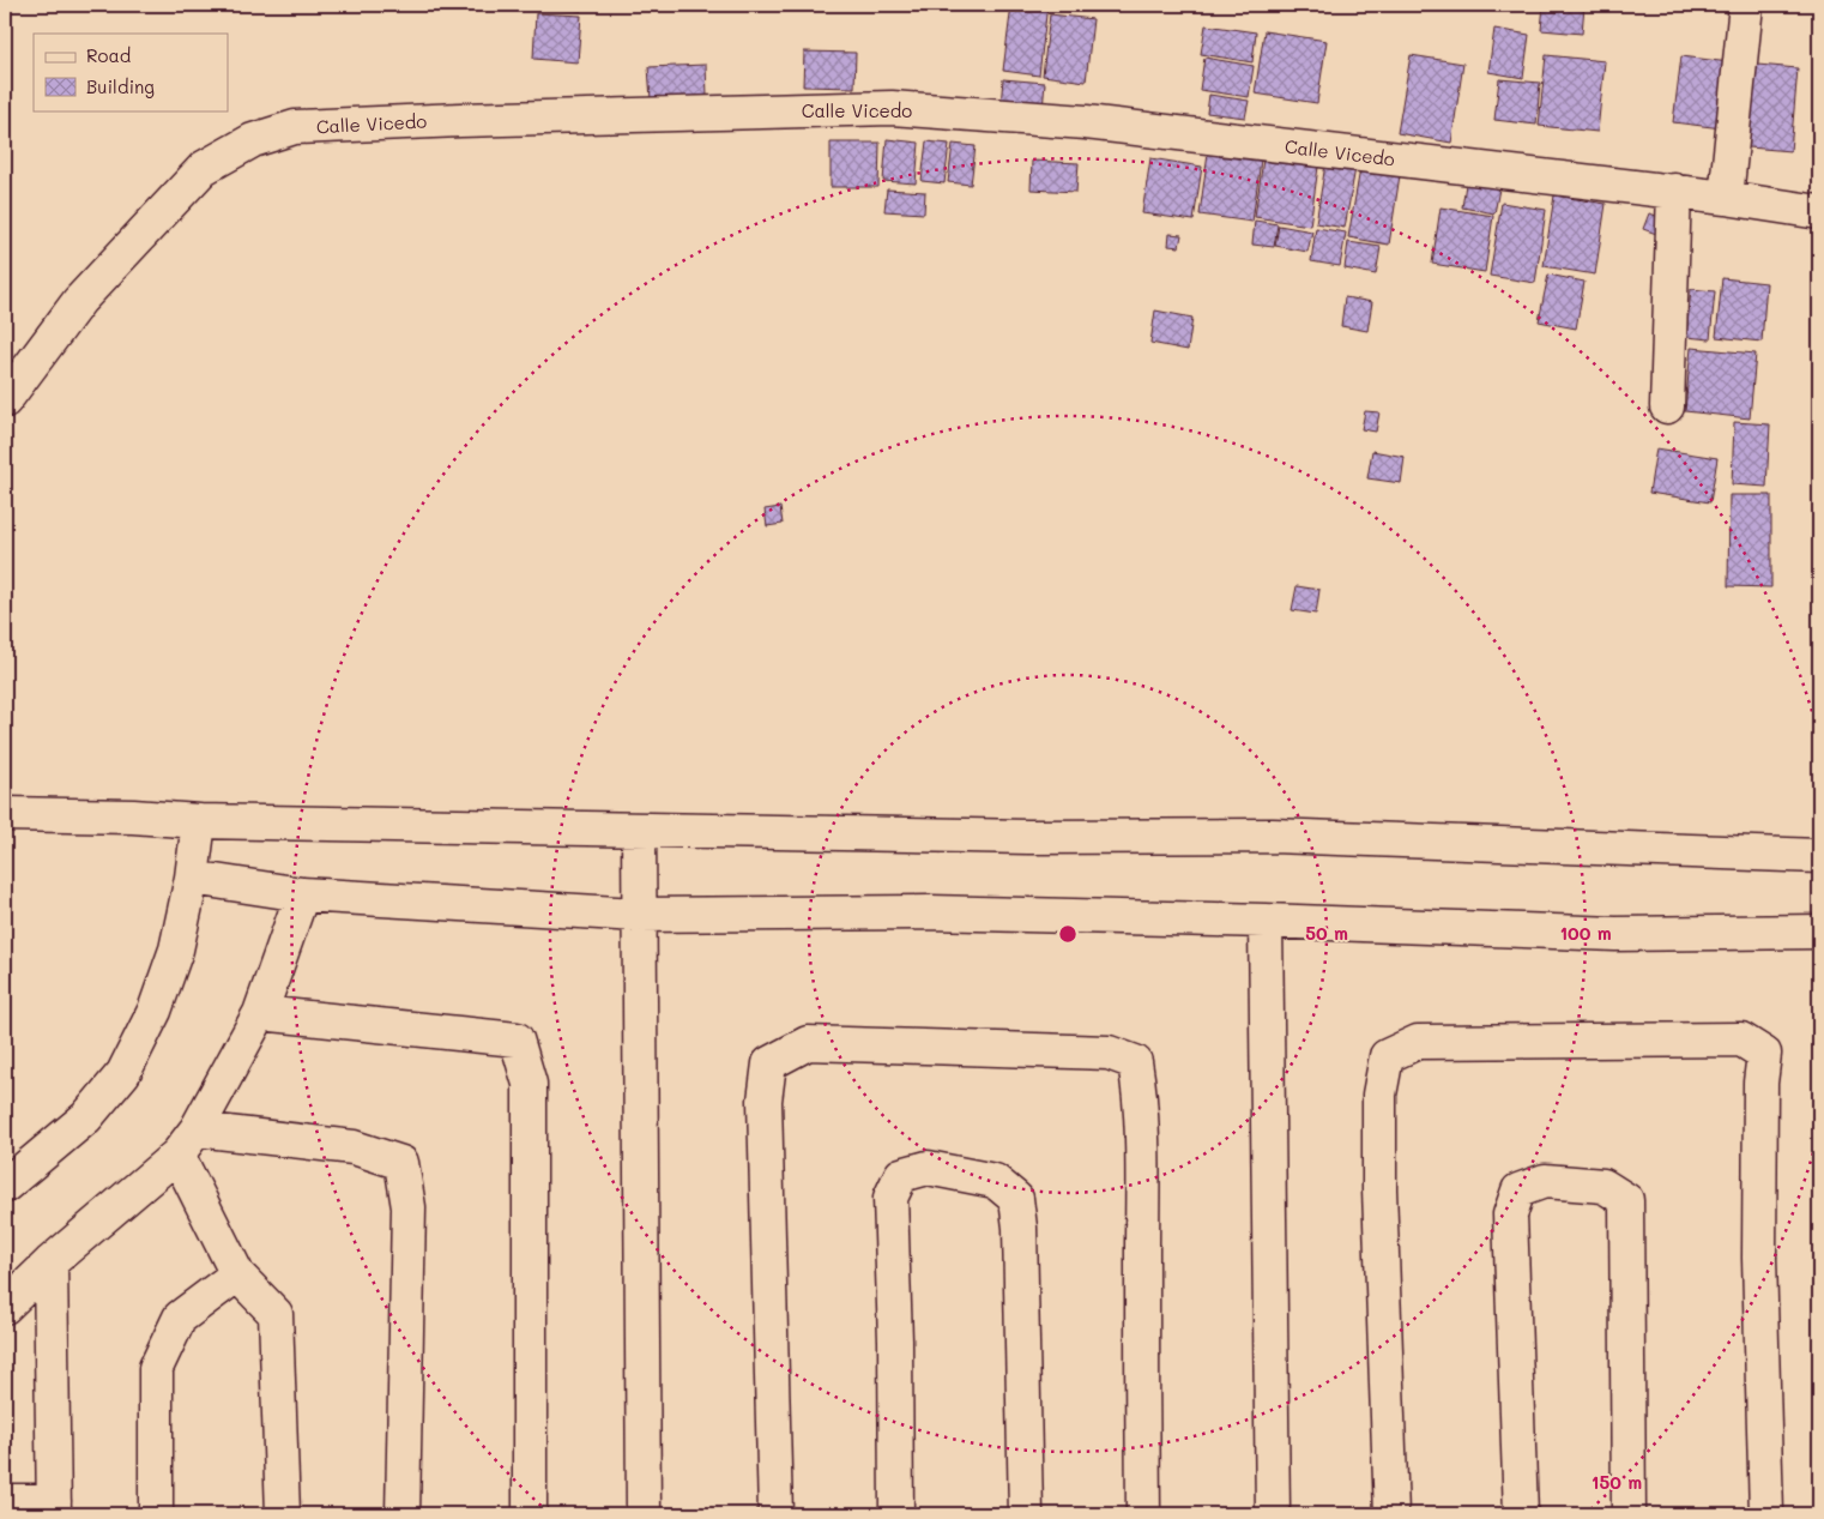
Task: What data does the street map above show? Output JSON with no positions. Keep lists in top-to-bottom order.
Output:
{
  "streets": {
    "street": ["Calle Vicedo"]
  },
  "legend": ["Road", "Building"],
  "rings": ["50 m", "100 m", "150 m"]
}
